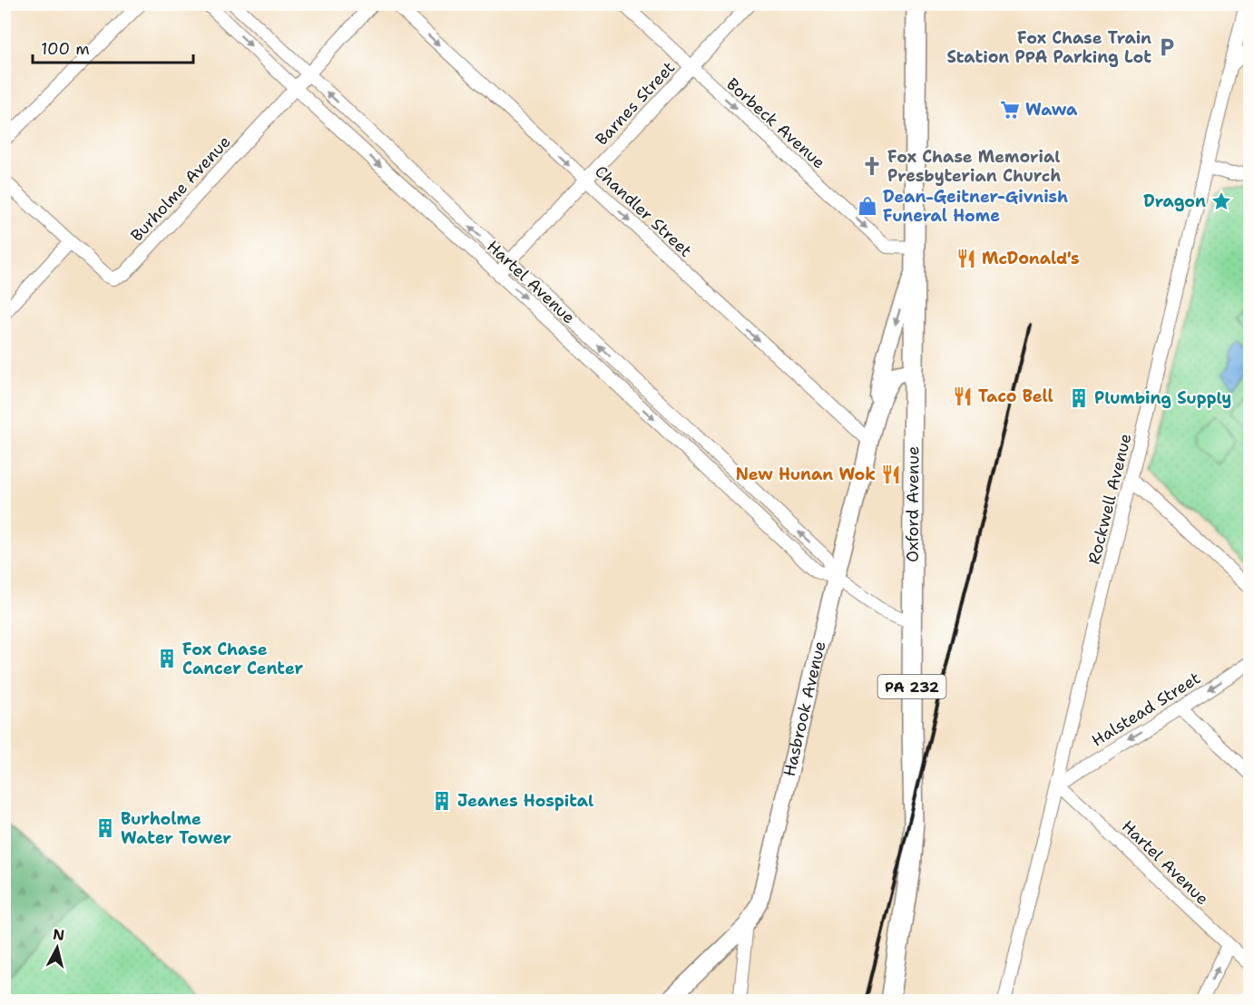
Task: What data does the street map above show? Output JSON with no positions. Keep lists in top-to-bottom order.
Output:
{
  "streets": {
    "main road": ["Oxford Avenue", "PA 232", "Hasbrook Avenue"],
    "street": [
      "Barnes Street",
      "Borbeck Avenue",
      "Burholme Avenue",
      "Chandler Street",
      "Hartel Avenue",
      "Rockwell Avenue",
      "Halstead Street"
    ]
  },
  "crossings": [
    ["Barnes Street", "Borbeck Avenue"],
    ["Barnes Street", "Chandler Street"],
    ["Barnes Street", "Hartel Avenue"],
    ["Borbeck Avenue", "Oxford Avenue"],
    ["Burholme Avenue", "Hartel Avenue"],
    ["Chandler Street", "Hasbrook Avenue"],
    ["Hartel Avenue", "Rockwell Avenue"],
    ["Hartel Avenue", "Oxford Avenue"],
    ["Hartel Avenue", "Hasbrook Avenue"],
    ["Hartel Avenue", "Halstead Street"],
    ["Rockwell Avenue", "Halstead Street"],
    ["Oxford Avenue", "Hasbrook Avenue"]
  ],
  "one_way": ["Borbeck Avenue", "Chandler Street", "Halstead Street"],
  "places": {
    "parking": ["Fox Chase Train Station PPA Parking Lot"],
    "supermarket": ["Wawa"],
    "church": ["Fox Chase Memorial Presbyterian Church"],
    "place": ["Dragon"],
    "shop": ["Dean-Geitner-Givnish Funeral Home"],
    "restaurant": ["McDonald's", "Taco Bell", "New Hunan Wok"],
    "building": [
      "Plumbing Supply",
      "Fox Chase Cancer Center",
      "Jeanes Hospital",
      "Burholme Water Tower"
    ]
  },
  "scale_bar": "100 m",
  "north": "top"
}
